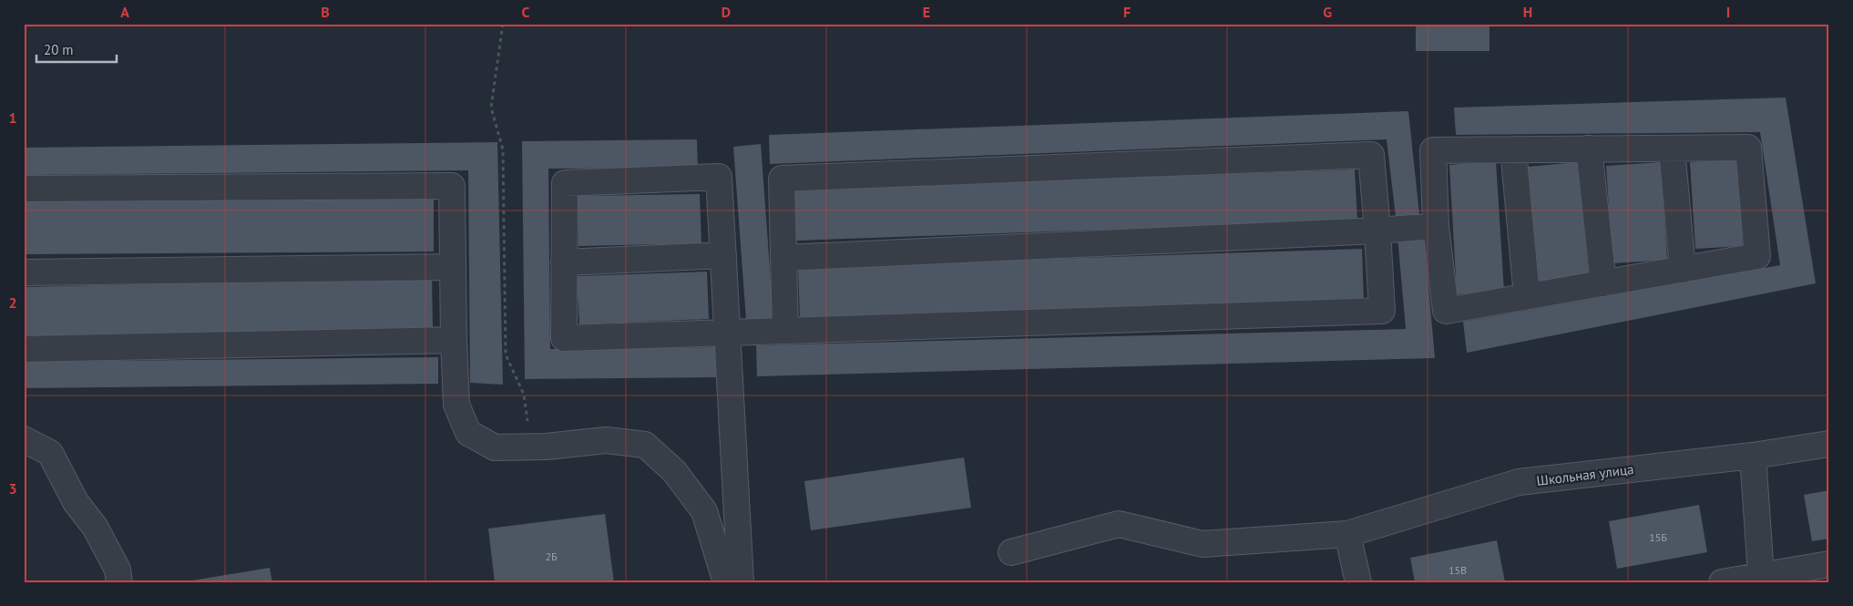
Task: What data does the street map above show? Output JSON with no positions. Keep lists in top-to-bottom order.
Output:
{
  "streets": {
    "street": ["Школьная улица"]
  },
  "house_numbers": ["15Б", "2Б", "15В"],
  "scale_bar": "20 m",
  "grid": {
    "columns": [
      "A",
      "B",
      "C",
      "D",
      "E",
      "F",
      "G",
      "H",
      "I"
    ],
    "rows": ["1", "2", "3"]
  }
}
